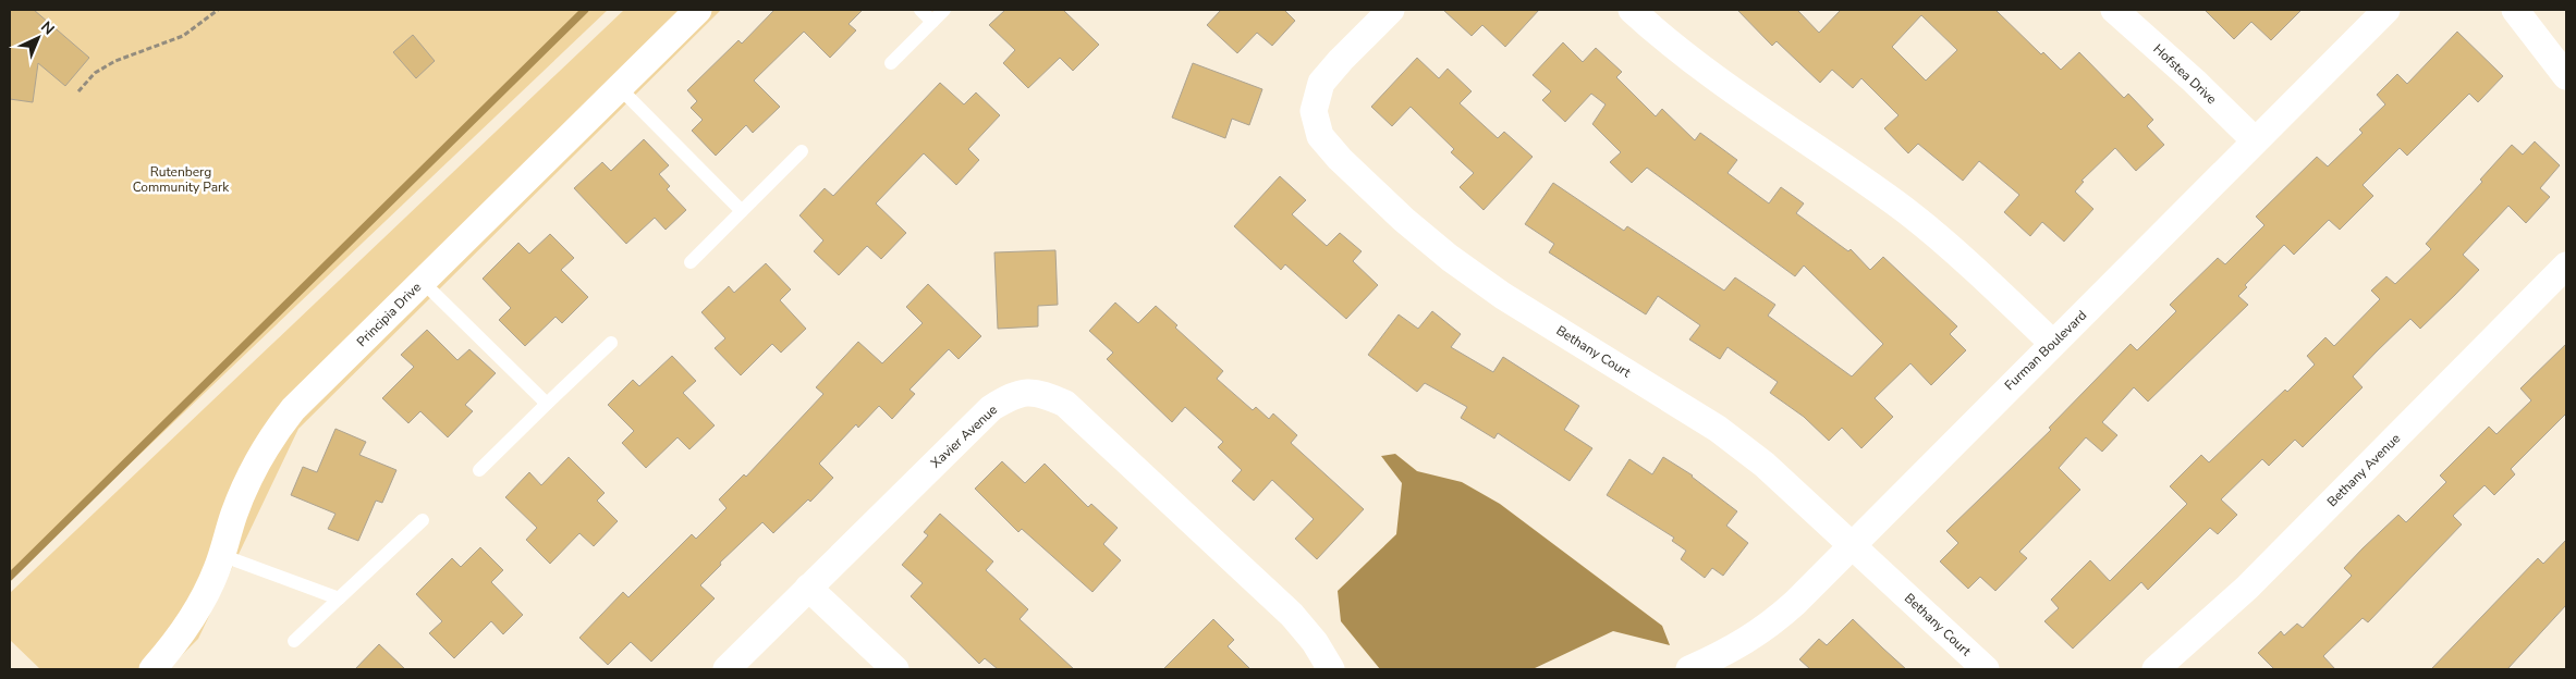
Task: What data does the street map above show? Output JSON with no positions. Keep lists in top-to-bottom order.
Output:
{
  "streets": {
    "street": [
      "Hofstea Drive",
      "Principia Drive",
      "Furman Boulevard",
      "Bethany Court",
      "Xavier Avenue",
      "Bethany Avenue"
    ]
  },
  "crossings": [
    ["Hofstea Drive", "Furman Boulevard"],
    ["Furman Boulevard", "Bethany Court"]
  ],
  "parks": ["Rutenberg Community Park"],
  "north": "top right"
}
